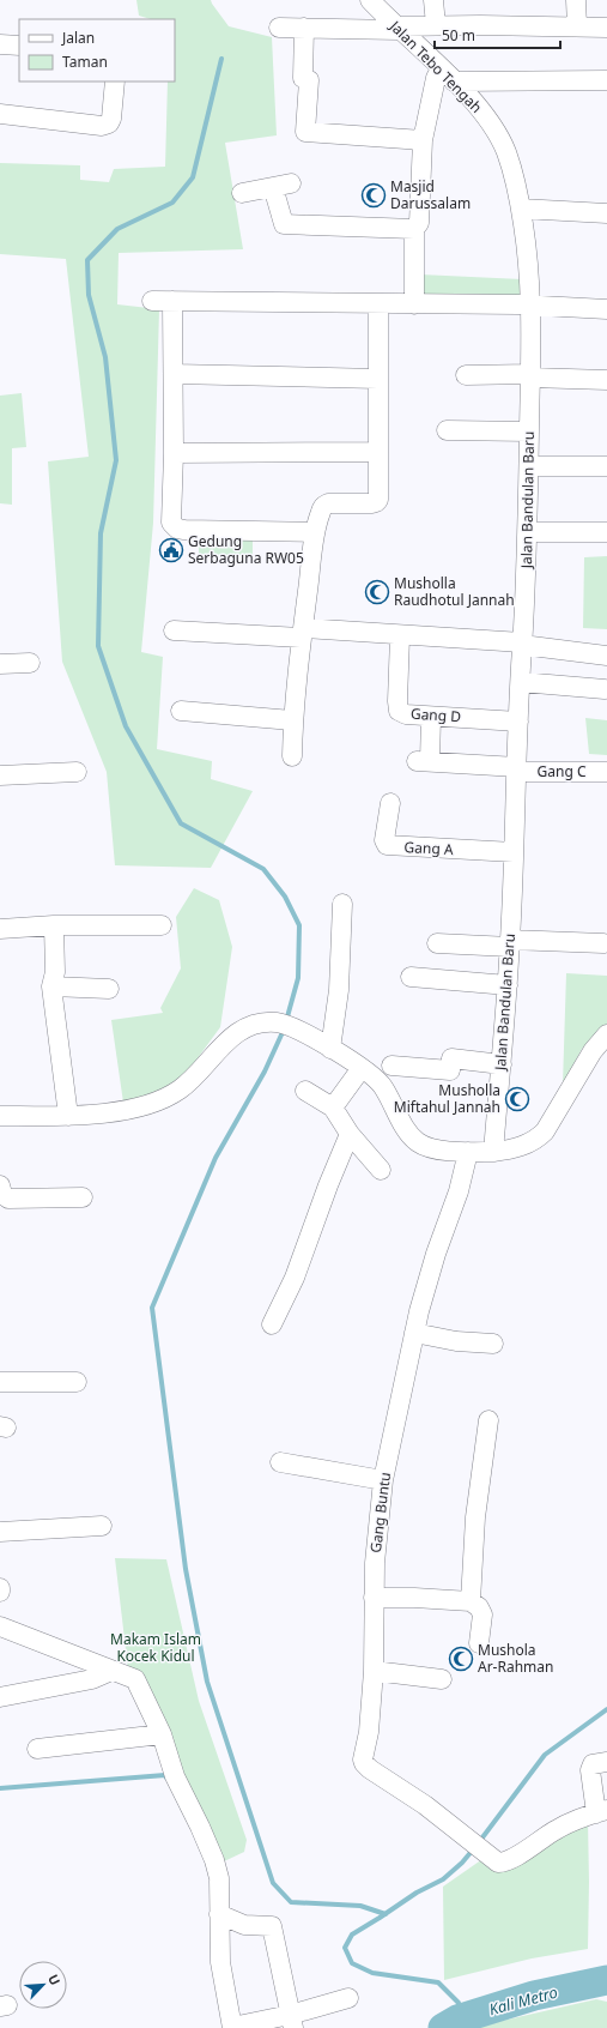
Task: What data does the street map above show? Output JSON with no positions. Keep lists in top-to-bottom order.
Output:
{
  "streets": {
    "street": [
      "Jalan Tebo Tengah",
      "Jalan Bandulan Baru",
      "Gang D",
      "Gang C",
      "Gang A",
      "Gang Buntu"
    ]
  },
  "crossings": [
    ["Jalan Tebo Tengah", "Jalan Bandulan Baru"],
    ["Jalan Bandulan Baru", "Gang D"],
    ["Jalan Bandulan Baru", "Gang C"],
    ["Jalan Bandulan Baru", "Gang A"],
    ["Gang D", "Gang C"]
  ],
  "water": ["Kali Metro"],
  "parks": ["Makam Islam Kocek Kidul"],
  "places": {
    "mosque": [
      "Masjid Darussalam",
      "Musholla Raudhotul Jannah",
      "Musholla Miftahul Jannah",
      "Mushola Ar-Rahman"
    ],
    "public building": ["Gedung Serbaguna RW05"]
  },
  "legend": ["Jalan", "Taman"],
  "scale_bar": "50 m",
  "north": "top right"
}
